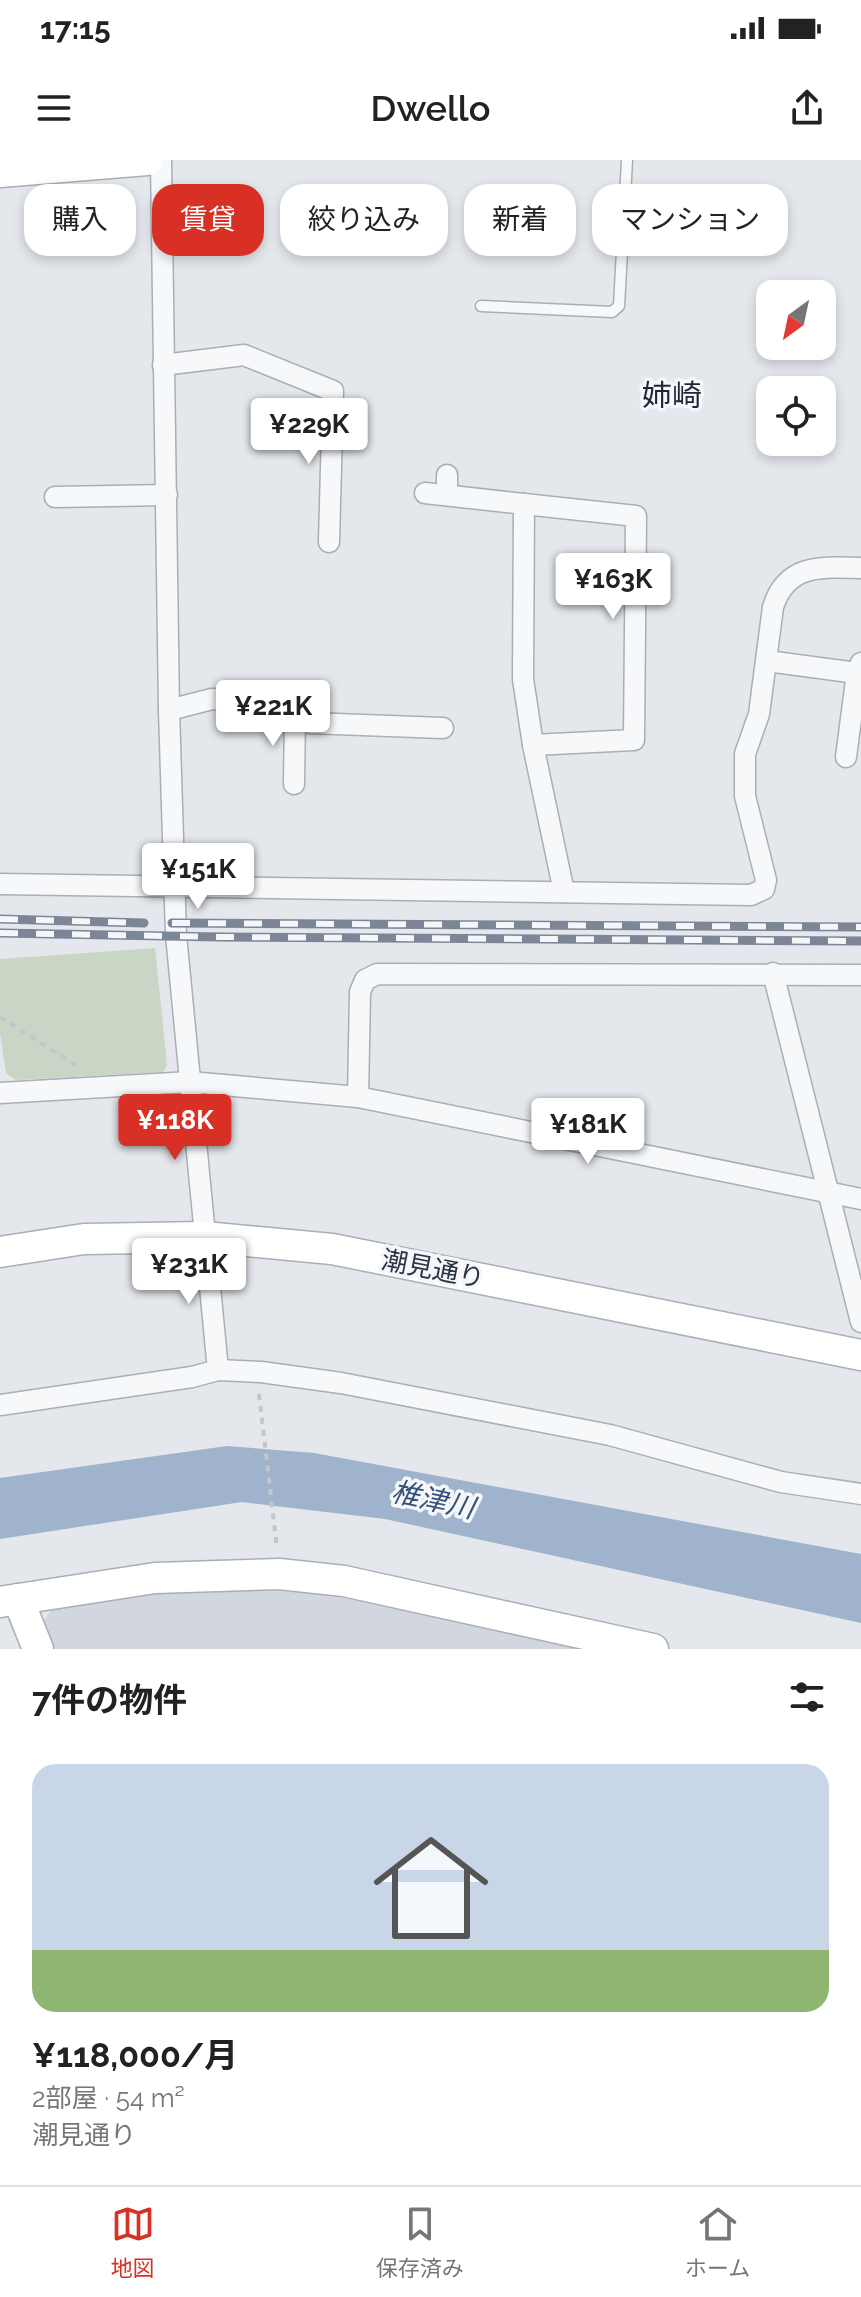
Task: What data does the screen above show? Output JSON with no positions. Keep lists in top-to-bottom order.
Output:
{
  "streets": {
    "street": ["潮見通り"]
  },
  "districts": ["姉崎"],
  "water": ["椎津川"],
  "north": "bottom left",
  "page": {
    "status": "17:15",
    "header": "Dwello",
    "chip": [
      "購入",
      "賃貸",
      "絞り込み",
      "新着",
      "マンション"
    ],
    "price": [
      "¥229K",
      "¥163K",
      "¥221K",
      "¥151K",
      "¥118K",
      "¥181K",
      "¥231K"
    ],
    "heading": "7件の物件",
    "list": [
      {
        "name": "¥118,000/月",
        "note": "2部屋 · 54 m² · 潮見通り"
      }
    ],
    "tabs": ["地図", "保存済み", "ホーム"]
  }
}
